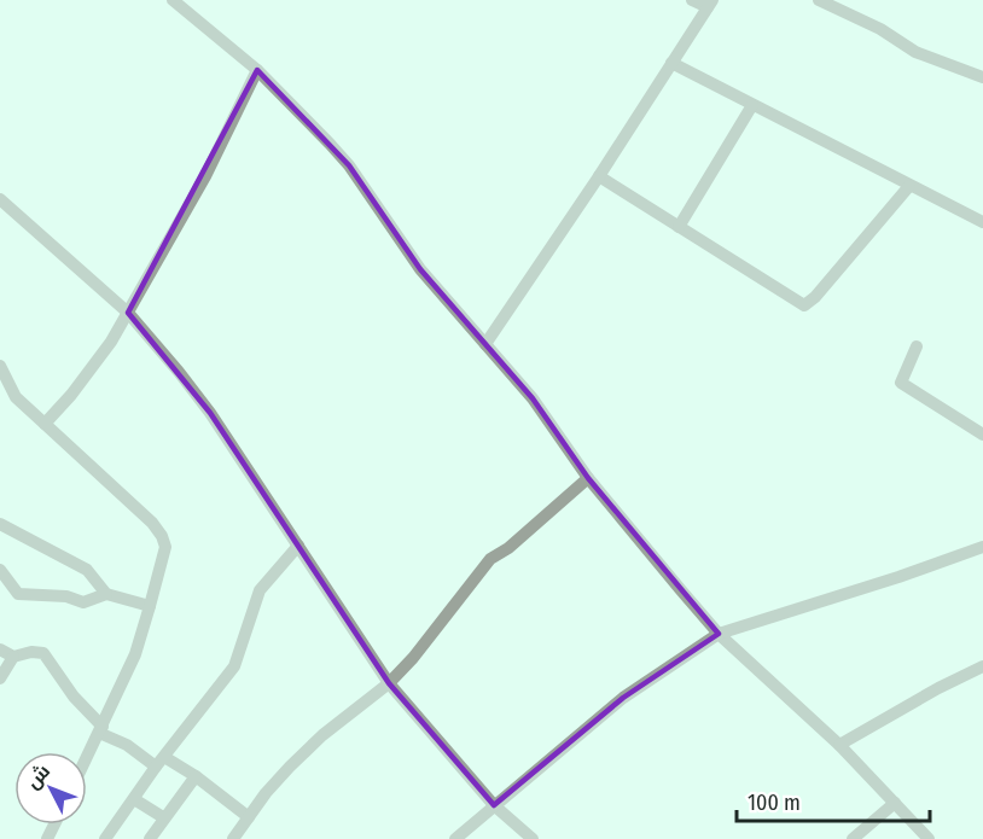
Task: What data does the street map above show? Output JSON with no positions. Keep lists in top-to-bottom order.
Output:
{
  "scale_bar": "100 m",
  "north": "top left"
}
